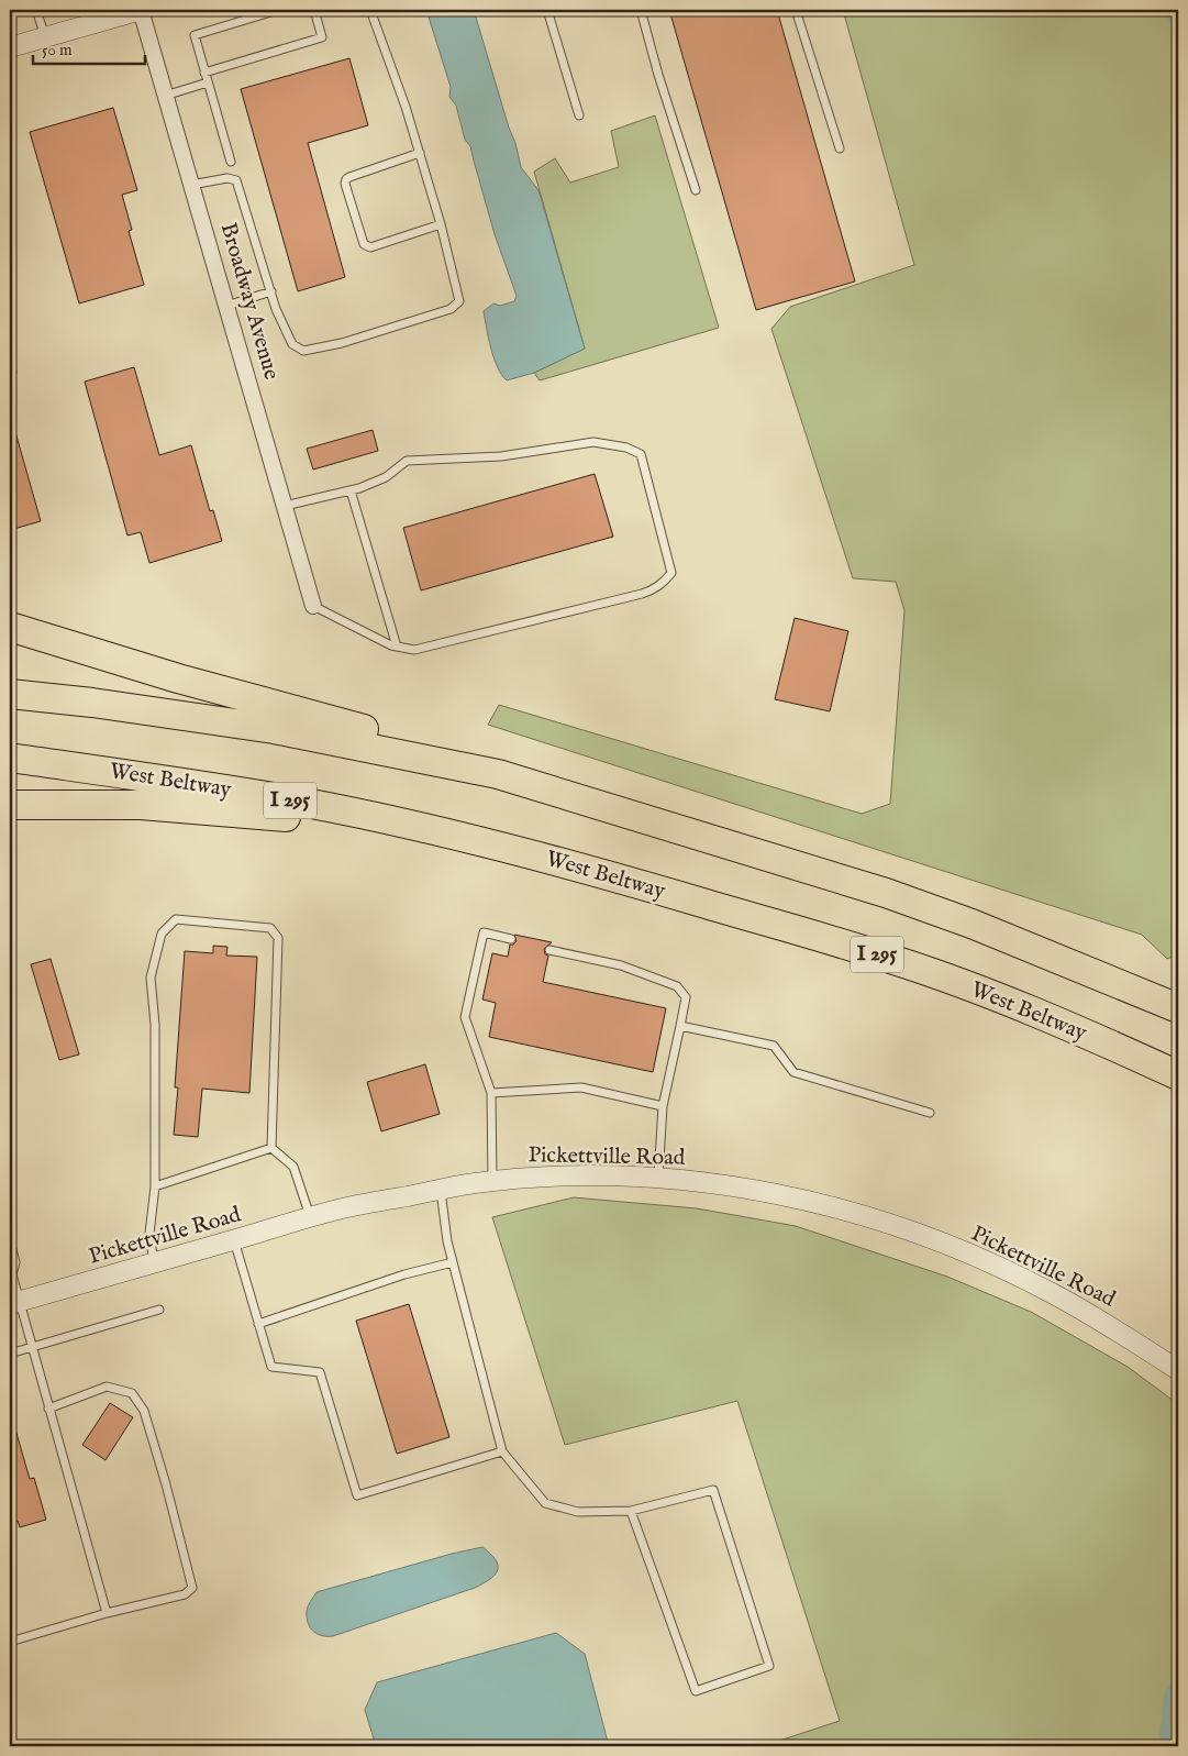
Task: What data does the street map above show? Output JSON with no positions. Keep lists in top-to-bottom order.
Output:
{
  "streets": {
    "highway": ["West Beltway", "I 295"],
    "street": ["Broadway Avenue", "Pickettville Road"]
  },
  "scale_bar": "50 m"
}
